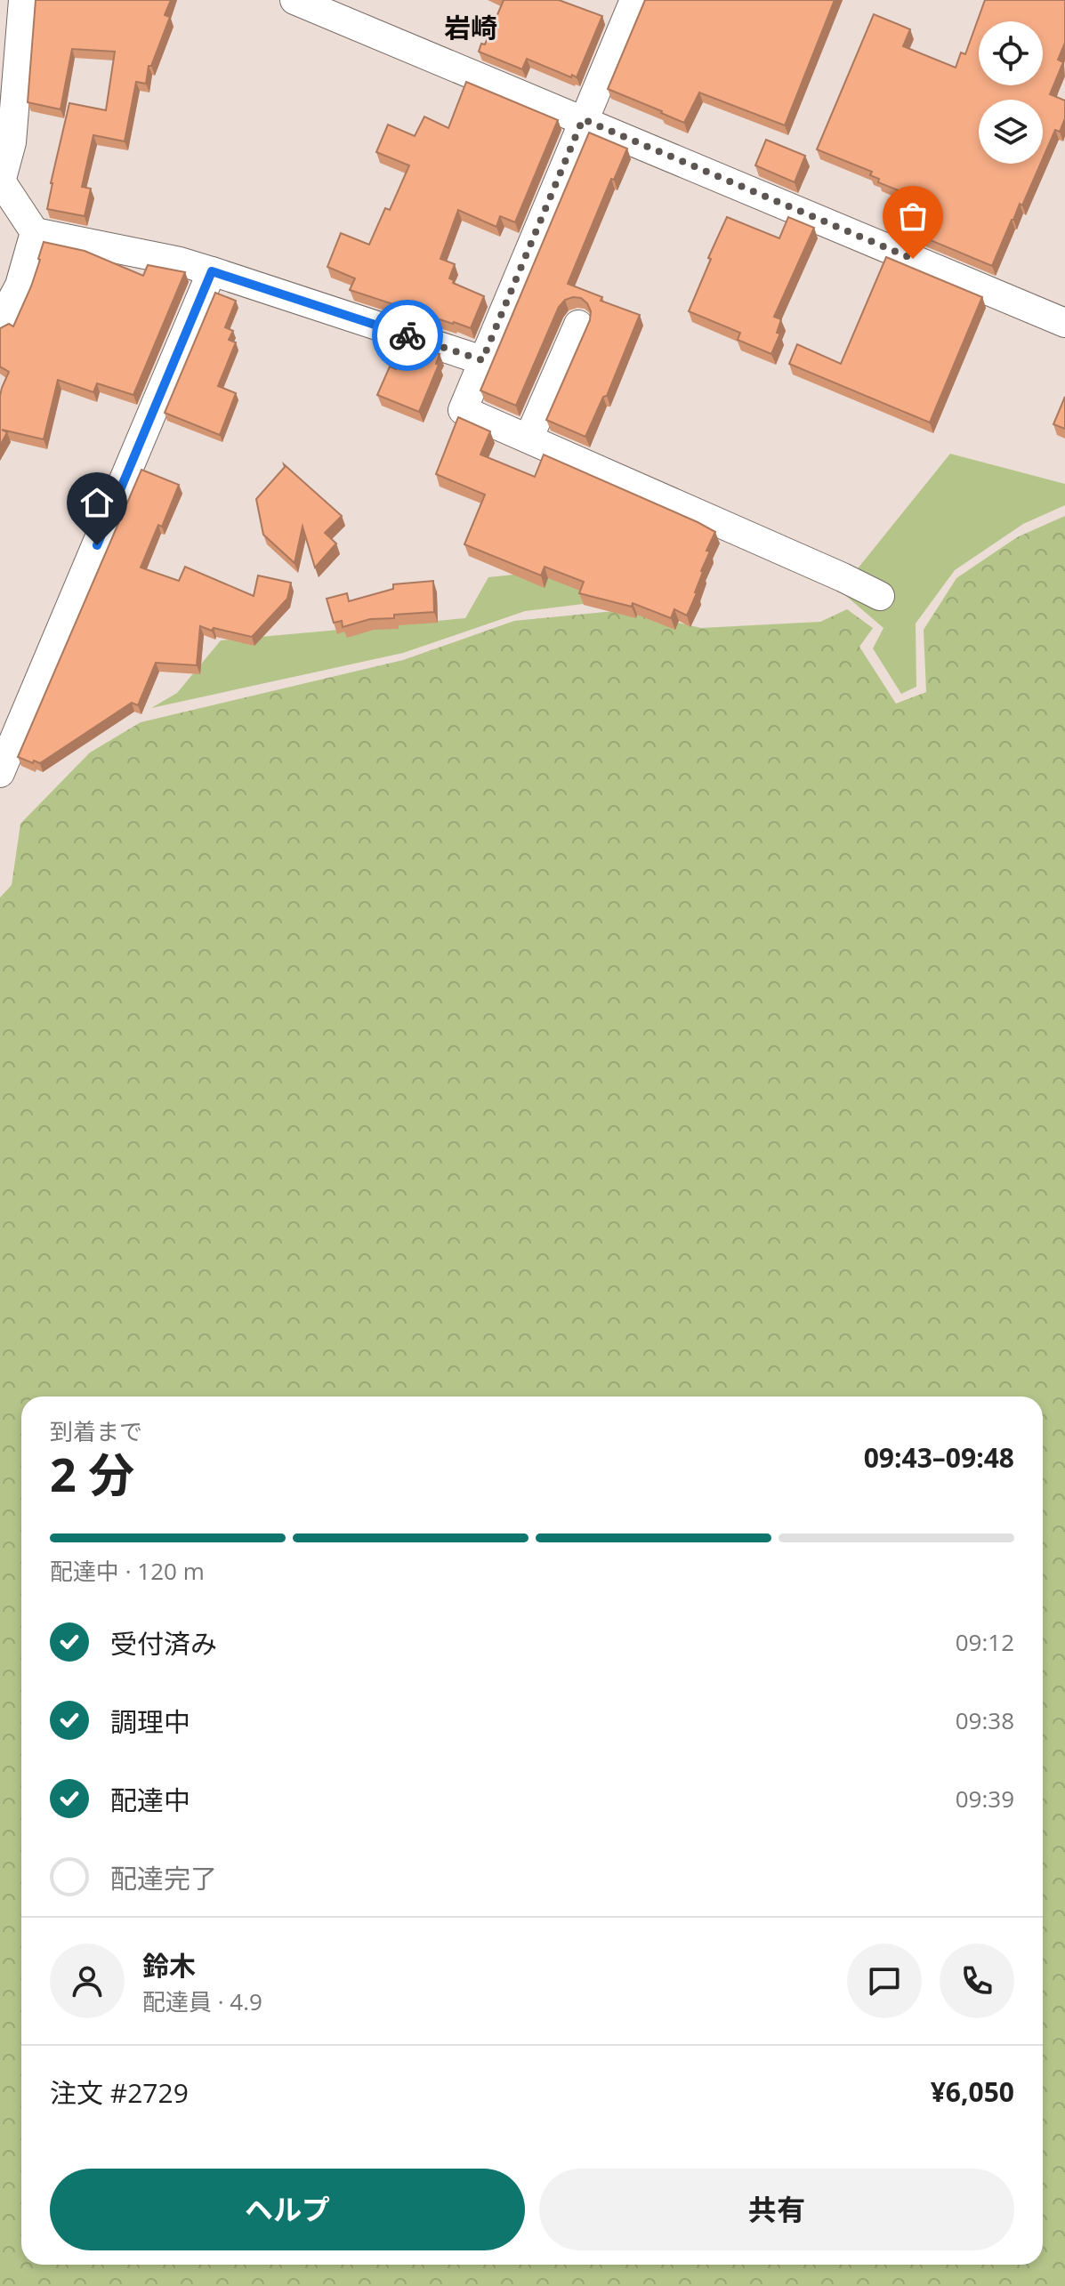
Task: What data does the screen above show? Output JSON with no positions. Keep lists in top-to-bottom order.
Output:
{
  "districts": ["岩崎"],
  "page": {
    "heading": ["2 分", "到着まで", "09:43–09:48"],
    "panel": [
      "鈴木",
      "配達員 · 4.9",
      "注文 #2729",
      "¥6,050"
    ],
    "bar": "配達中 · 120 m",
    "list": [
      ["受付済み", "09:12"],
      ["調理中", "09:38"],
      ["配達中", "09:39"],
      "配達完了"
    ],
    "buttons": ["ヘルプ", "共有"]
  }
}
